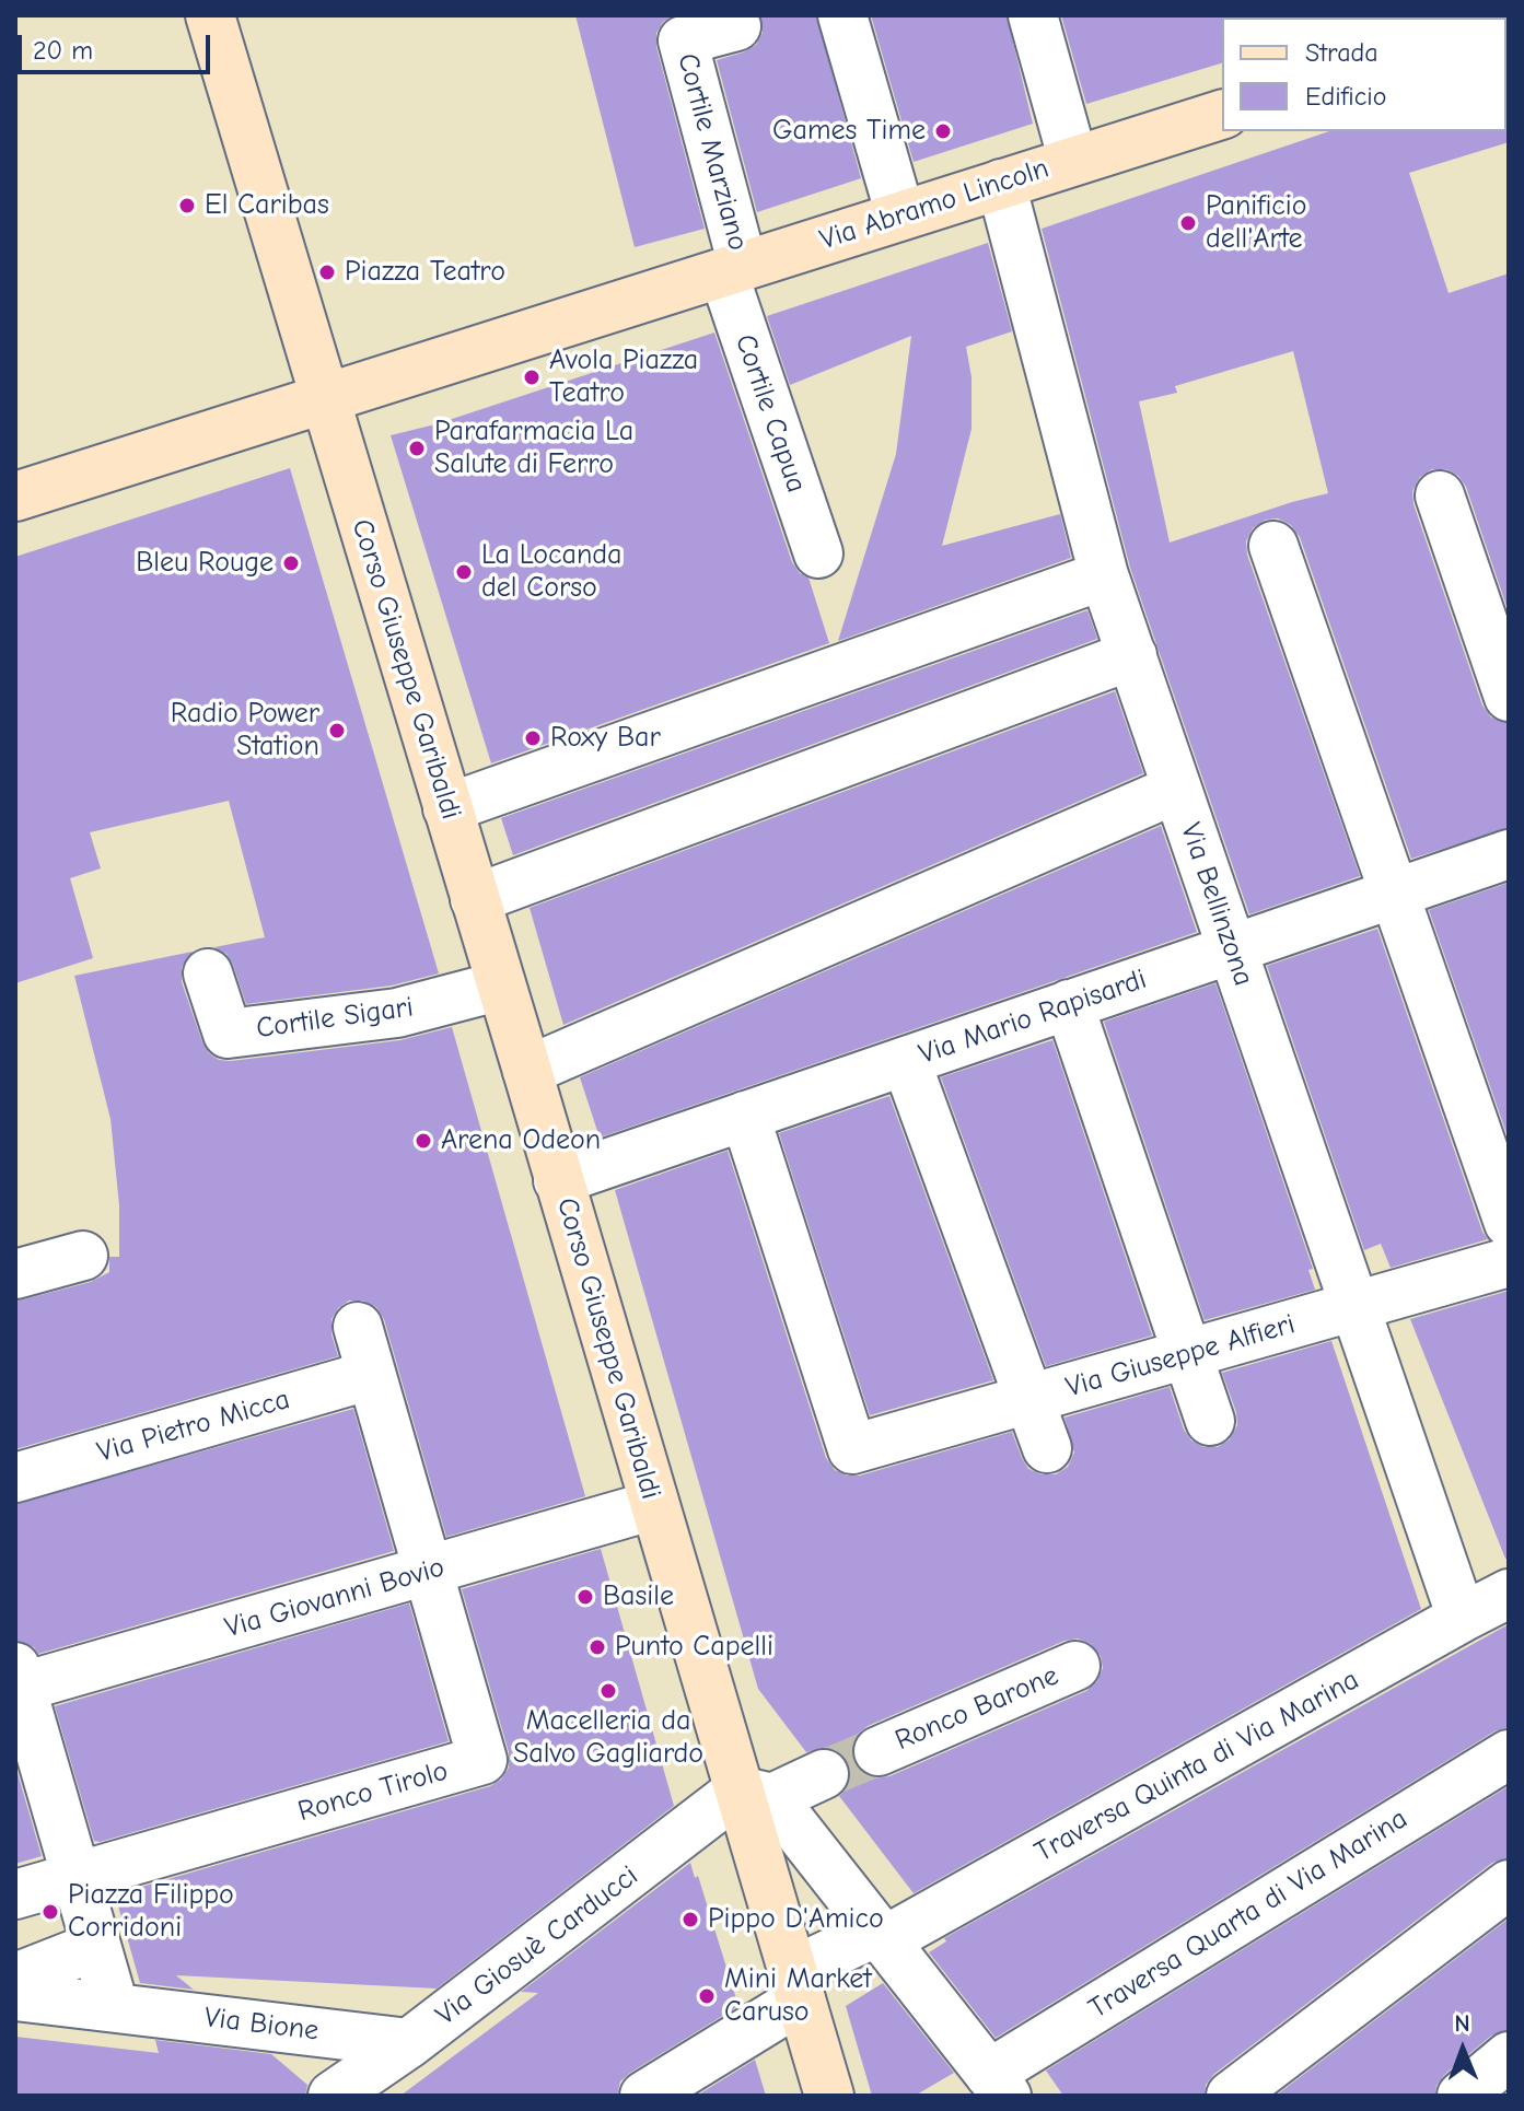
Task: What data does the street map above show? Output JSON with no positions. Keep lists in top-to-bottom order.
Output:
{
  "streets": {
    "street": [
      "Cortile Marziano",
      "Via Abramo Lincoln",
      "Cortile Capua",
      "Corso Giuseppe Garibaldi",
      "Via Bellinzona",
      "Via Mario Rapisardi",
      "Cortile Sigari",
      "Via Giuseppe Alfieri",
      "Via Pietro Micca",
      "Via Giovanni Bovio",
      "Ronco Barone",
      "Traversa Quinta di Via Marina",
      "Ronco Tirolo",
      "Traversa Quarta di Via Marina",
      "Via Giosuè Carducci",
      "Via Bione"
    ]
  },
  "crossings": [
    ["Cortile Marziano", "Via Abramo Lincoln"],
    ["Cortile Marziano", "Cortile Capua"],
    ["Via Abramo Lincoln", "Cortile Capua"],
    ["Via Abramo Lincoln", "Corso Giuseppe Garibaldi"],
    ["Via Abramo Lincoln", "Via Bellinzona"],
    ["Corso Giuseppe Garibaldi", "Via Mario Rapisardi"],
    ["Corso Giuseppe Garibaldi", "Cortile Sigari"],
    ["Corso Giuseppe Garibaldi", "Via Giovanni Bovio"],
    ["Corso Giuseppe Garibaldi", "Traversa Quinta di Via Marina"],
    ["Corso Giuseppe Garibaldi", "Via Giosuè Carducci"],
    ["Via Bellinzona", "Via Mario Rapisardi"],
    ["Via Bellinzona", "Via Giuseppe Alfieri"],
    ["Via Bellinzona", "Traversa Quinta di Via Marina"],
    ["Via Mario Rapisardi", "Via Giuseppe Alfieri"],
    ["Via Giovanni Bovio", "Ronco Tirolo"],
    ["Via Giosuè Carducci", "Via Bione"]
  ],
  "places": [
    "Games Time",
    "El Caribas",
    "Panificio dell'Arte",
    "Piazza Teatro",
    "Avola Piazza Teatro",
    "Parafarmacia La Salute di Ferro",
    "Bleu Rouge",
    "La Locanda del Corso",
    "Radio Power Station",
    "Roxy Bar",
    "Arena Odeon",
    "Basile",
    "Punto Capelli",
    "Macelleria da Salvo Gagliardo",
    "Piazza Filippo Corridoni",
    "Pippo D'Amico",
    "Mini Market Caruso"
  ],
  "legend": ["Strada", "Edificio"],
  "scale_bar": "20 m",
  "north": "top"
}
